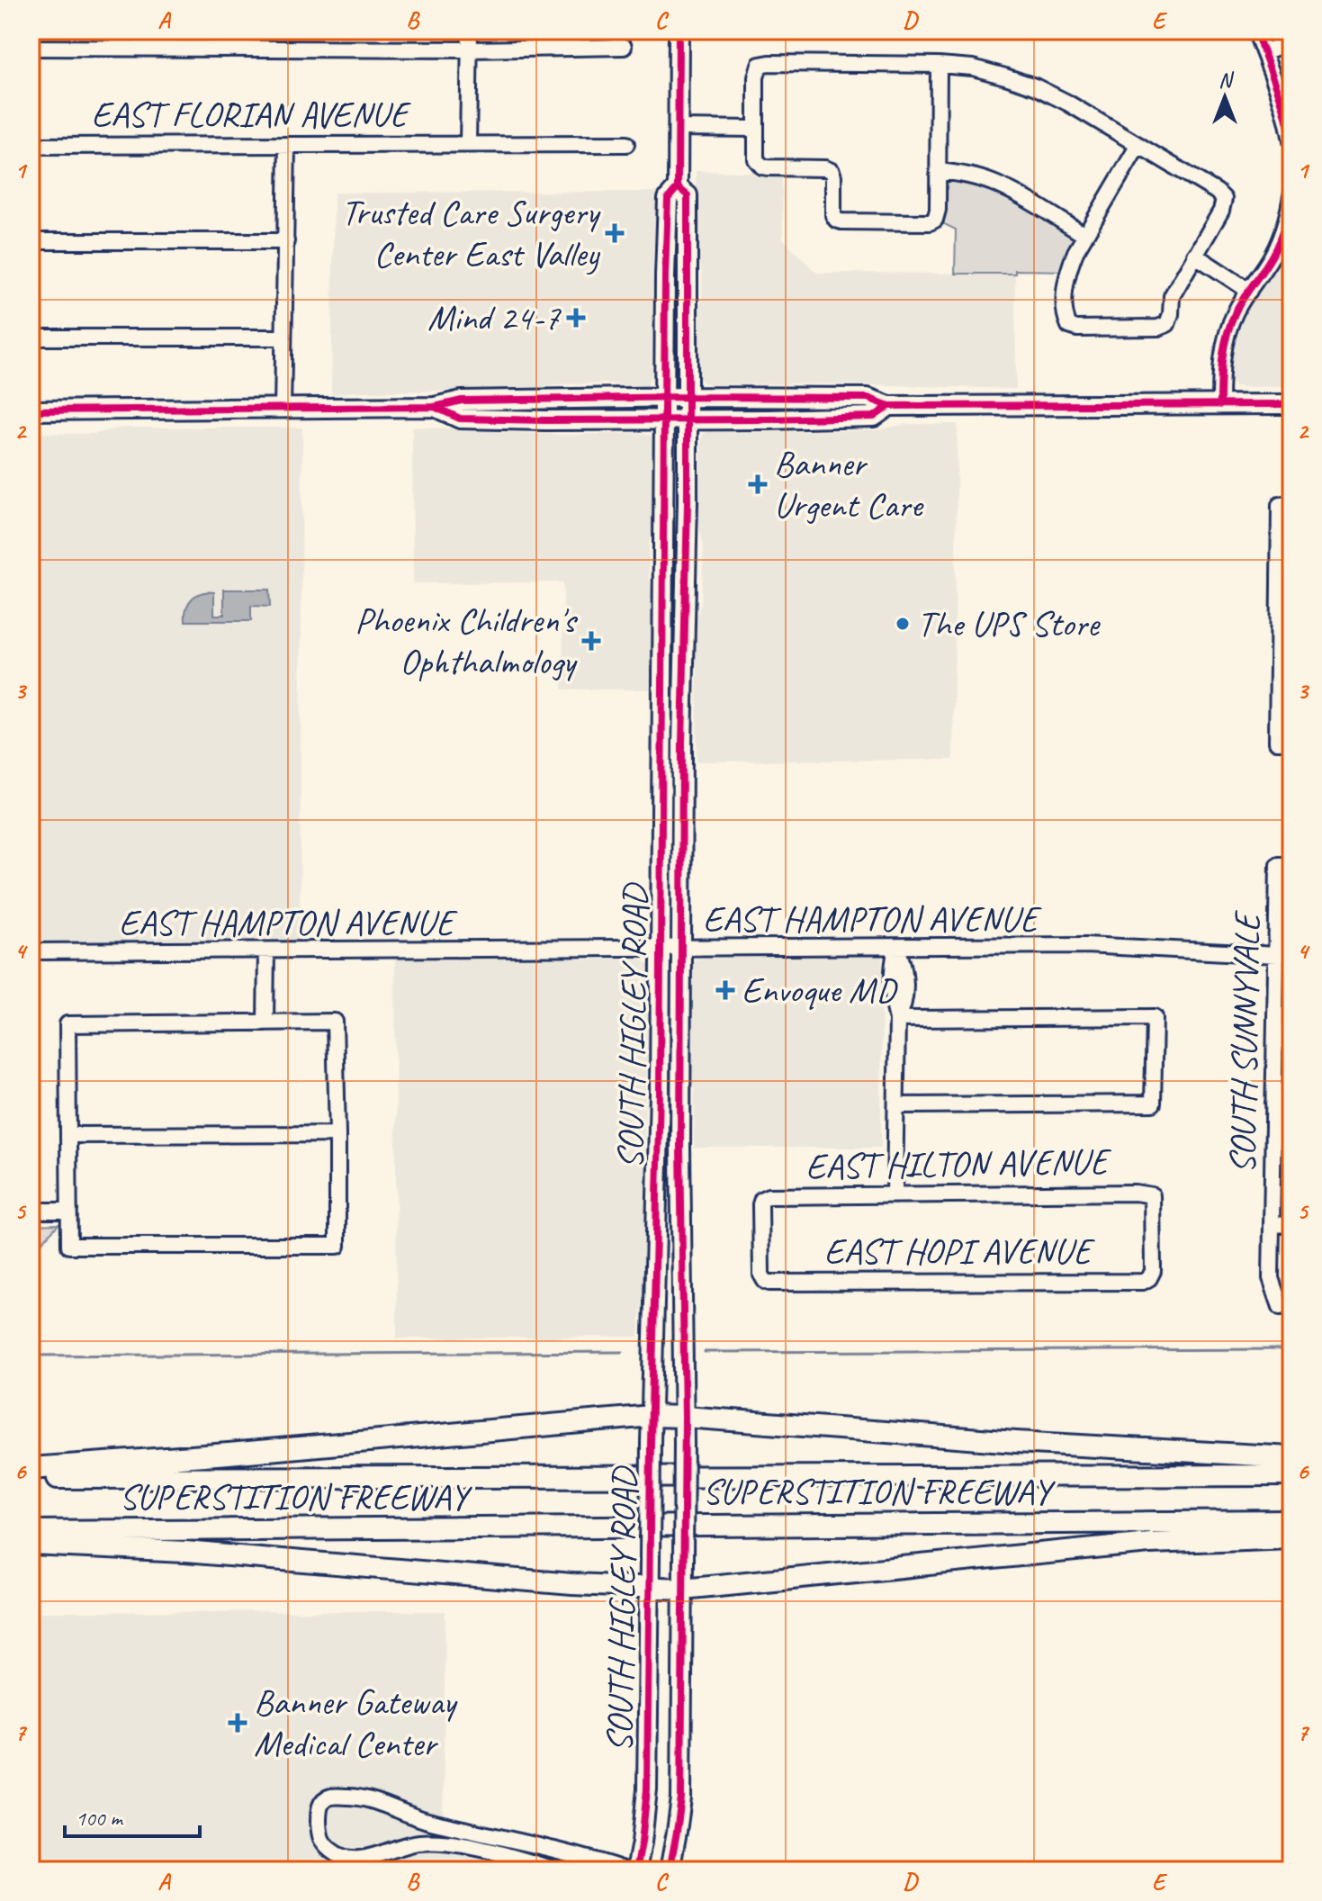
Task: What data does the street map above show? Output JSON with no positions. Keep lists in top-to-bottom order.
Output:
{
  "streets": {
    "highway": ["SUPERSTITION FREEWAY"],
    "main road": ["SOUTH HIGLEY ROAD"],
    "street": [
      "EAST FLORIAN AVENUE",
      "EAST HAMPTON AVENUE",
      "SOUTH SUNNYVALE",
      "EAST HILTON AVENUE",
      "EAST HOPI AVENUE"
    ]
  },
  "crossings": [
    ["EAST HAMPTON AVENUE", "SOUTH HIGLEY ROAD"],
    ["EAST HAMPTON AVENUE", "SOUTH SUNNYVALE"],
    ["EAST HILTON AVENUE", "EAST HOPI AVENUE"]
  ],
  "places": {
    "health": [
      "Trusted Care Surgery Center East Valley",
      "Mind 24-7",
      "Banner Urgent Care",
      "Phoenix Children's Ophthalmology",
      "Envoque MD",
      "Banner Gateway Medical Center"
    ],
    "other": ["The UPS Store"]
  },
  "scale_bar": "100 m",
  "north": "top",
  "grid": {
    "columns": [
      "A",
      "B",
      "C",
      "D",
      "E"
    ],
    "rows": [
      "1",
      "2",
      "3",
      "4",
      "5",
      "6",
      "7"
    ]
  }
}
